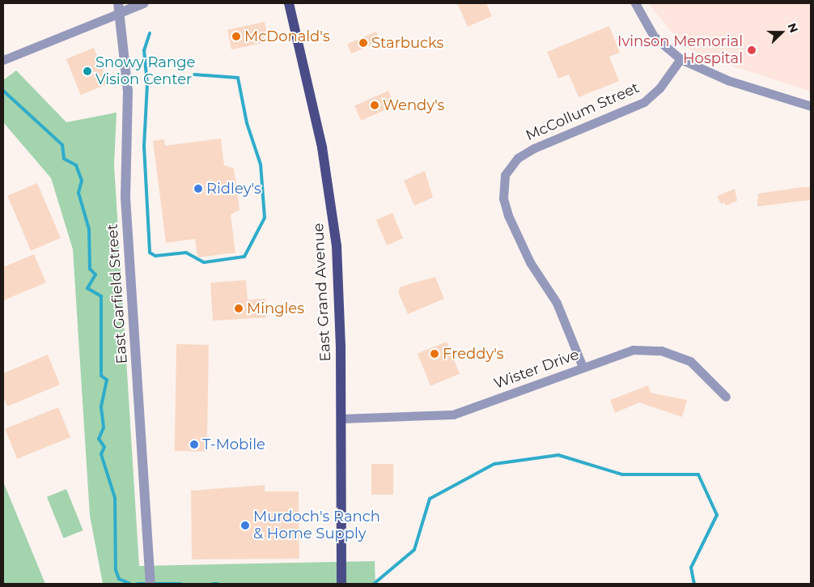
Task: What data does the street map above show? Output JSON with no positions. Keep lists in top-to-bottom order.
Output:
{
  "streets": {
    "main road": ["East Grand Avenue"],
    "street": ["McCollum Street", "East Garfield Street", "Wister Drive"]
  },
  "crossings": [
    ["McCollum Street", "Wister Drive"],
    ["East Grand Avenue", "Wister Drive"]
  ],
  "places": [
    "McDonald's",
    "Starbucks",
    "Ivinson Memorial Hospital",
    "Snowy Range Vision Center",
    "Wendy's",
    "Ridley's",
    "Mingles",
    "Freddy's",
    "T-Mobile",
    "Murdoch's Ranch & Home Supply"
  ],
  "north": "right"
}
